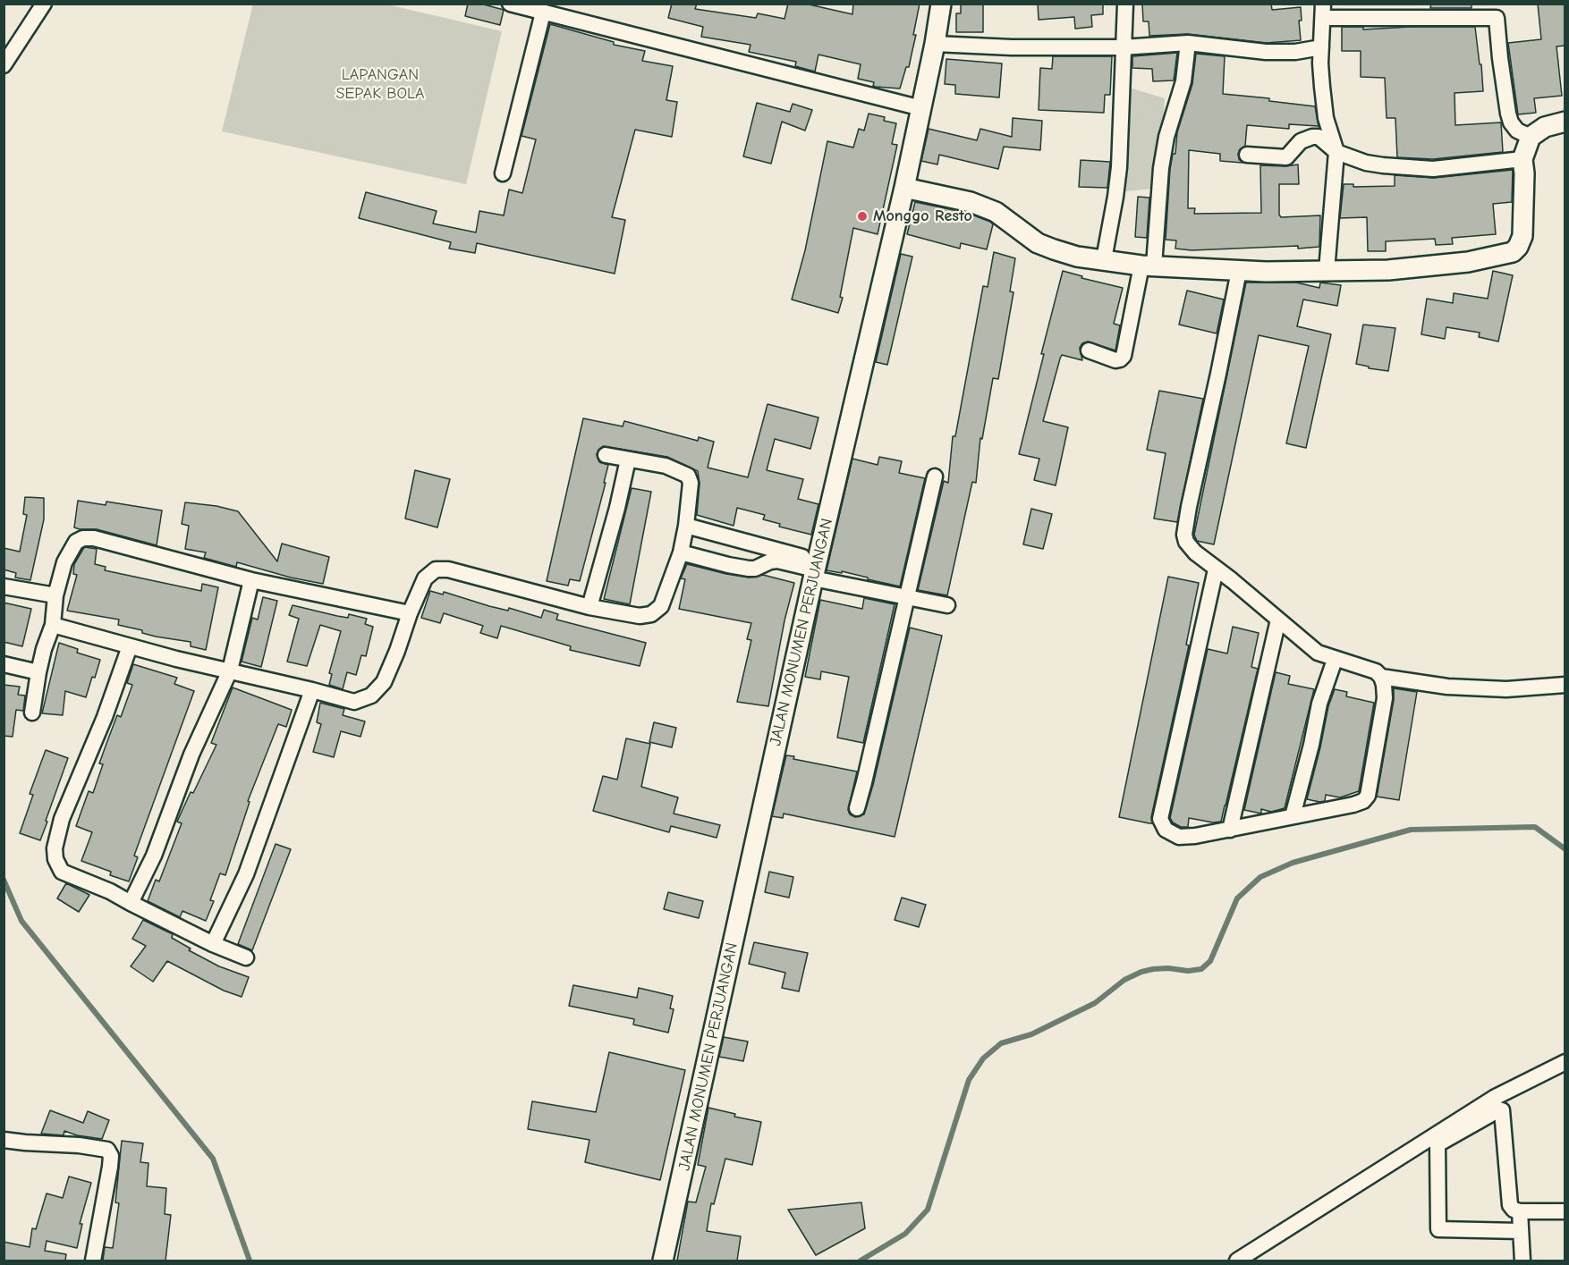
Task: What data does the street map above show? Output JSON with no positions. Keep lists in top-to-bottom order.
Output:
{
  "streets": {
    "street": ["JALAN MONUMEN PERJUANGAN"]
  },
  "parks": ["LAPANGAN SEPAK BOLA"],
  "places": ["Monggo Resto"]
}
